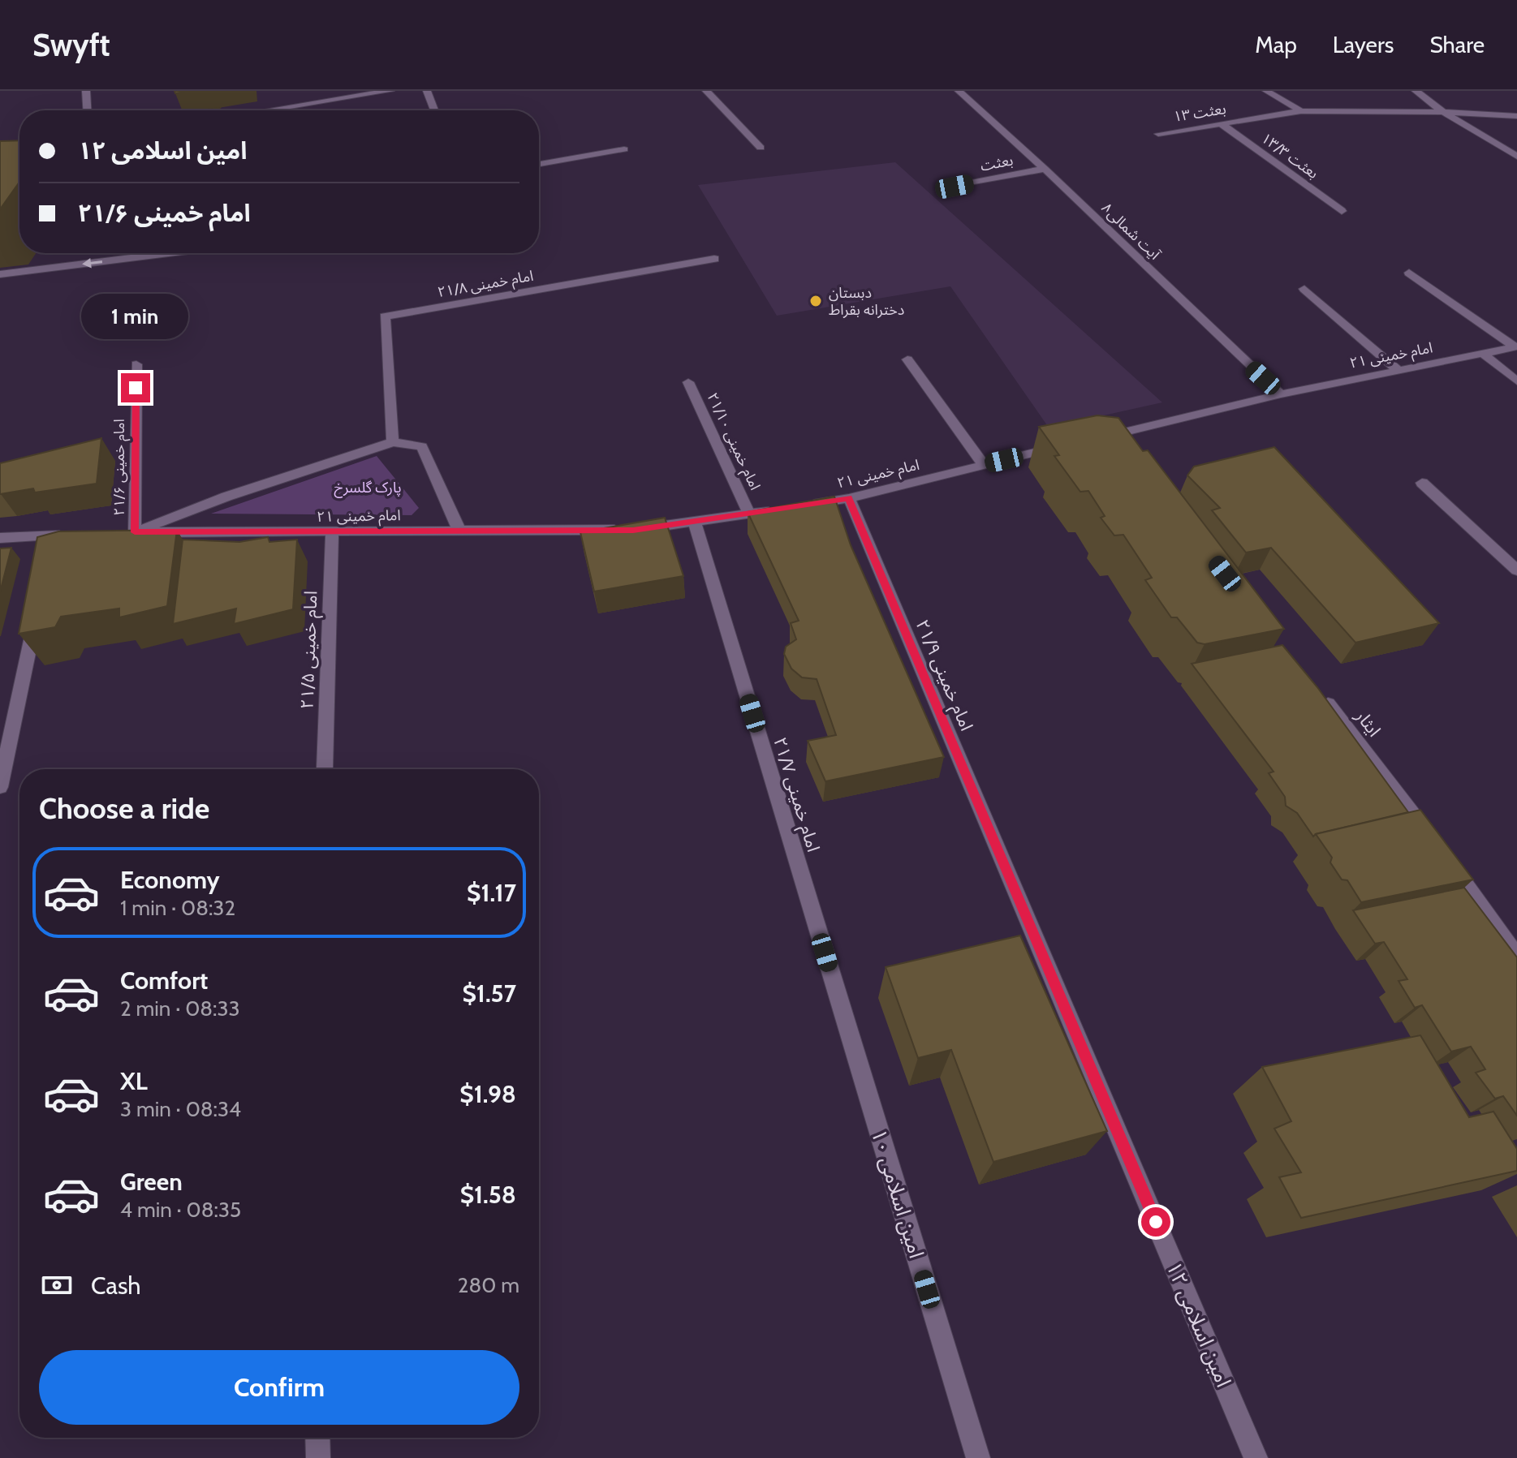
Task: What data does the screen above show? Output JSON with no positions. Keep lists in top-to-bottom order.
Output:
{
  "streets": {
    "street": [
      "بعثت ۱۳",
      "بعثت ۱۳/۳",
      "بعثت",
      "آیت شمالی۸",
      "امام خمینی ۲۱/۸",
      "امام خمینی ۲۱",
      "امام خمینی ۲۱/۱۰",
      "امام خمینی ۲۱/۶",
      "امام خمینی ۲۱/۵",
      "امام خمینی ۲۱/۹",
      "ایثار",
      "امام خمینی ۲۱/۷",
      "امین اسلامی ۱۰",
      "امین اسلامی ۱۲"
    ]
  },
  "crossings": [
    ["بعثت ۱۳", "بعثت ۱۳/۳"],
    ["بعثت", "آیت شمالی۸"],
    ["آیت شمالی۸", "امام خمینی ۲۱"],
    ["امام خمینی ۲۱", "امام خمینی ۲۱/۱۰"],
    ["امام خمینی ۲۱", "امام خمینی ۲۱/۶"],
    ["امام خمینی ۲۱", "امام خمینی ۲۱/۵"],
    ["امام خمینی ۲۱", "امام خمینی ۲۱/۹"],
    ["امام خمینی ۲۱", "امام خمینی ۲۱/۷"],
    ["امام خمینی ۲۱/۹", "امین اسلامی ۱۲"],
    ["امام خمینی ۲۱/۷", "امین اسلامی ۱۰"]
  ],
  "parks": ["پارک گلسرخ"],
  "places": ["دبستان دخترانه بقراط"],
  "page": {
    "header": "Swyft",
    "nav": ["Map", "Layers", "Share"],
    "banner": ["امین اسلامی ۱۲", "امام خمینی ۲۱/۶"],
    "bubble": "1 min",
    "heading": "Choose a ride",
    "list": [
      {
        "name": "Economy",
        "note": "1 min · 08:32",
        "value": "$1.17"
      },
      {
        "name": "Comfort",
        "note": "2 min · 08:33",
        "value": "$1.57"
      },
      {
        "name": "XL",
        "note": "3 min · 08:34",
        "value": "$1.98"
      },
      {
        "name": "Green",
        "note": "4 min · 08:35",
        "value": "$1.58"
      }
    ],
    "pay": ["Cash", "280 m"],
    "buttons": "Confirm"
  }
}
